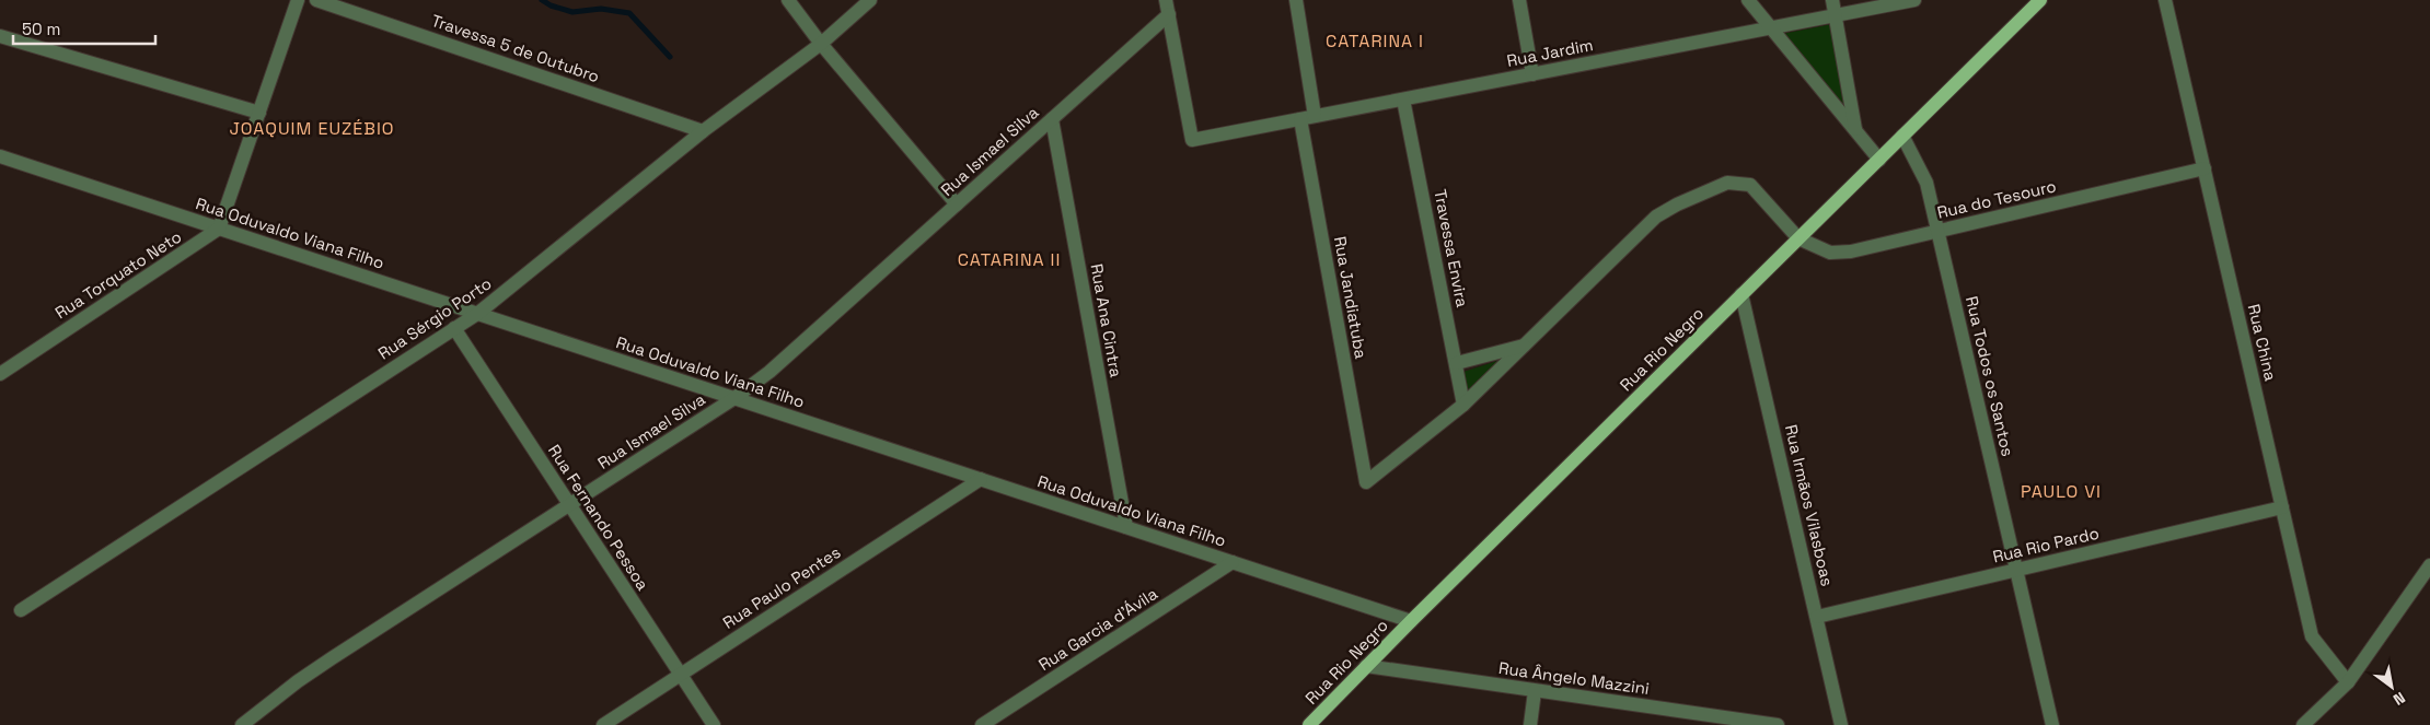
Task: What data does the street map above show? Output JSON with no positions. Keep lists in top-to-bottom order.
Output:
{
  "streets": {
    "main road": ["Rua Rio Negro"],
    "street": [
      "Travessa 5 de Outubro",
      "Rua Jardim",
      "Rua Ismael Silva",
      "Rua do Tesouro",
      "Rua Oduvaldo Viana Filho",
      "Travessa Envira",
      "Rua Torquato Neto",
      "Rua Jandiatuba",
      "Rua Sérgio Porto",
      "Rua Ana Cintra",
      "Rua China",
      "Rua Todos os Santos",
      "Rua Irmãos Vilasboas",
      "Rua Fernando Pessoa",
      "Rua Rio Pardo",
      "Rua Paulo Pentes",
      "Rua Garcia d'Ávila",
      "Rua Ângelo Mazzini"
    ]
  },
  "crossings": [
    ["Travessa 5 de Outubro", "Rua Sérgio Porto"],
    ["Rua Jardim", "Rua Ismael Silva"],
    ["Rua Jardim", "Travessa Envira"],
    ["Rua Jardim", "Rua Jandiatuba"],
    ["Rua Ismael Silva", "Rua Oduvaldo Viana Filho"],
    ["Rua Ismael Silva", "Rua Ana Cintra"],
    ["Rua Ismael Silva", "Rua Fernando Pessoa"],
    ["Rua do Tesouro", "Rua China"],
    ["Rua do Tesouro", "Rua Rio Negro"],
    ["Rua do Tesouro", "Rua Todos os Santos"],
    ["Rua Oduvaldo Viana Filho", "Rua Torquato Neto"],
    ["Rua Oduvaldo Viana Filho", "Rua Sérgio Porto"],
    ["Rua Oduvaldo Viana Filho", "Rua Ana Cintra"],
    ["Rua Oduvaldo Viana Filho", "Rua Rio Negro"],
    ["Rua Oduvaldo Viana Filho", "Rua Paulo Pentes"],
    ["Rua Oduvaldo Viana Filho", "Rua Garcia d'Ávila"],
    ["Travessa Envira", "Rua Jandiatuba"],
    ["Rua Sérgio Porto", "Rua Fernando Pessoa"],
    ["Rua China", "Rua Rio Pardo"],
    ["Rua Rio Negro", "Rua Todos os Santos"],
    ["Rua Rio Negro", "Rua Irmãos Vilasboas"],
    ["Rua Rio Negro", "Rua Ângelo Mazzini"],
    ["Rua Todos os Santos", "Rua Rio Pardo"],
    ["Rua Irmãos Vilasboas", "Rua Rio Pardo"],
    ["Rua Fernando Pessoa", "Rua Paulo Pentes"]
  ],
  "districts": [
    "CATARINA I",
    "JOAQUIM EUZÉBIO",
    "CATARINA II",
    "PAULO VI"
  ],
  "scale_bar": "50 m",
  "north": "bottom right"
}
